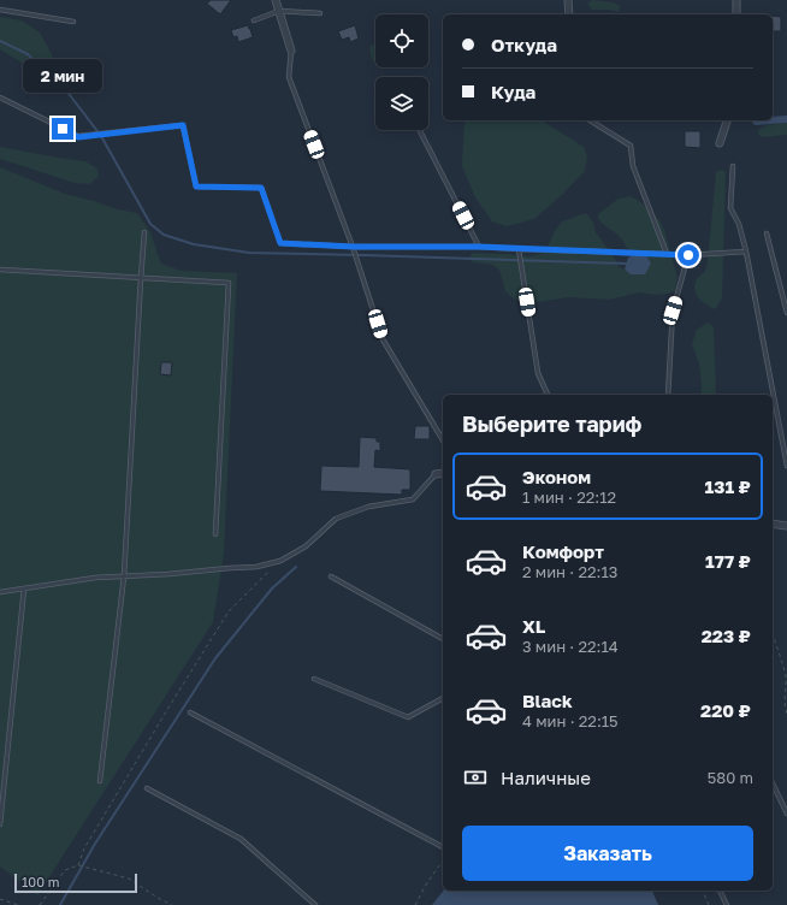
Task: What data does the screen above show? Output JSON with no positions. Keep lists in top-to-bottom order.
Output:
{
  "scale_bar": "100 m",
  "page": {
    "banner": ["Откуда", "Куда"],
    "bubble": "2 мин",
    "heading": "Выберите тариф",
    "list": [
      {
        "name": "Эконом",
        "note": "1 мин · 22:12",
        "value": "131 ₽"
      },
      {
        "name": "Комфорт",
        "note": "2 мин · 22:13",
        "value": "177 ₽"
      },
      {
        "name": "XL",
        "note": "3 мин · 22:14",
        "value": "223 ₽"
      },
      {
        "name": "Black",
        "note": "4 мин · 22:15",
        "value": "220 ₽"
      }
    ],
    "pay": ["Наличные", "580 m"],
    "buttons": "Заказать",
    "scale": "100 m"
  }
}
